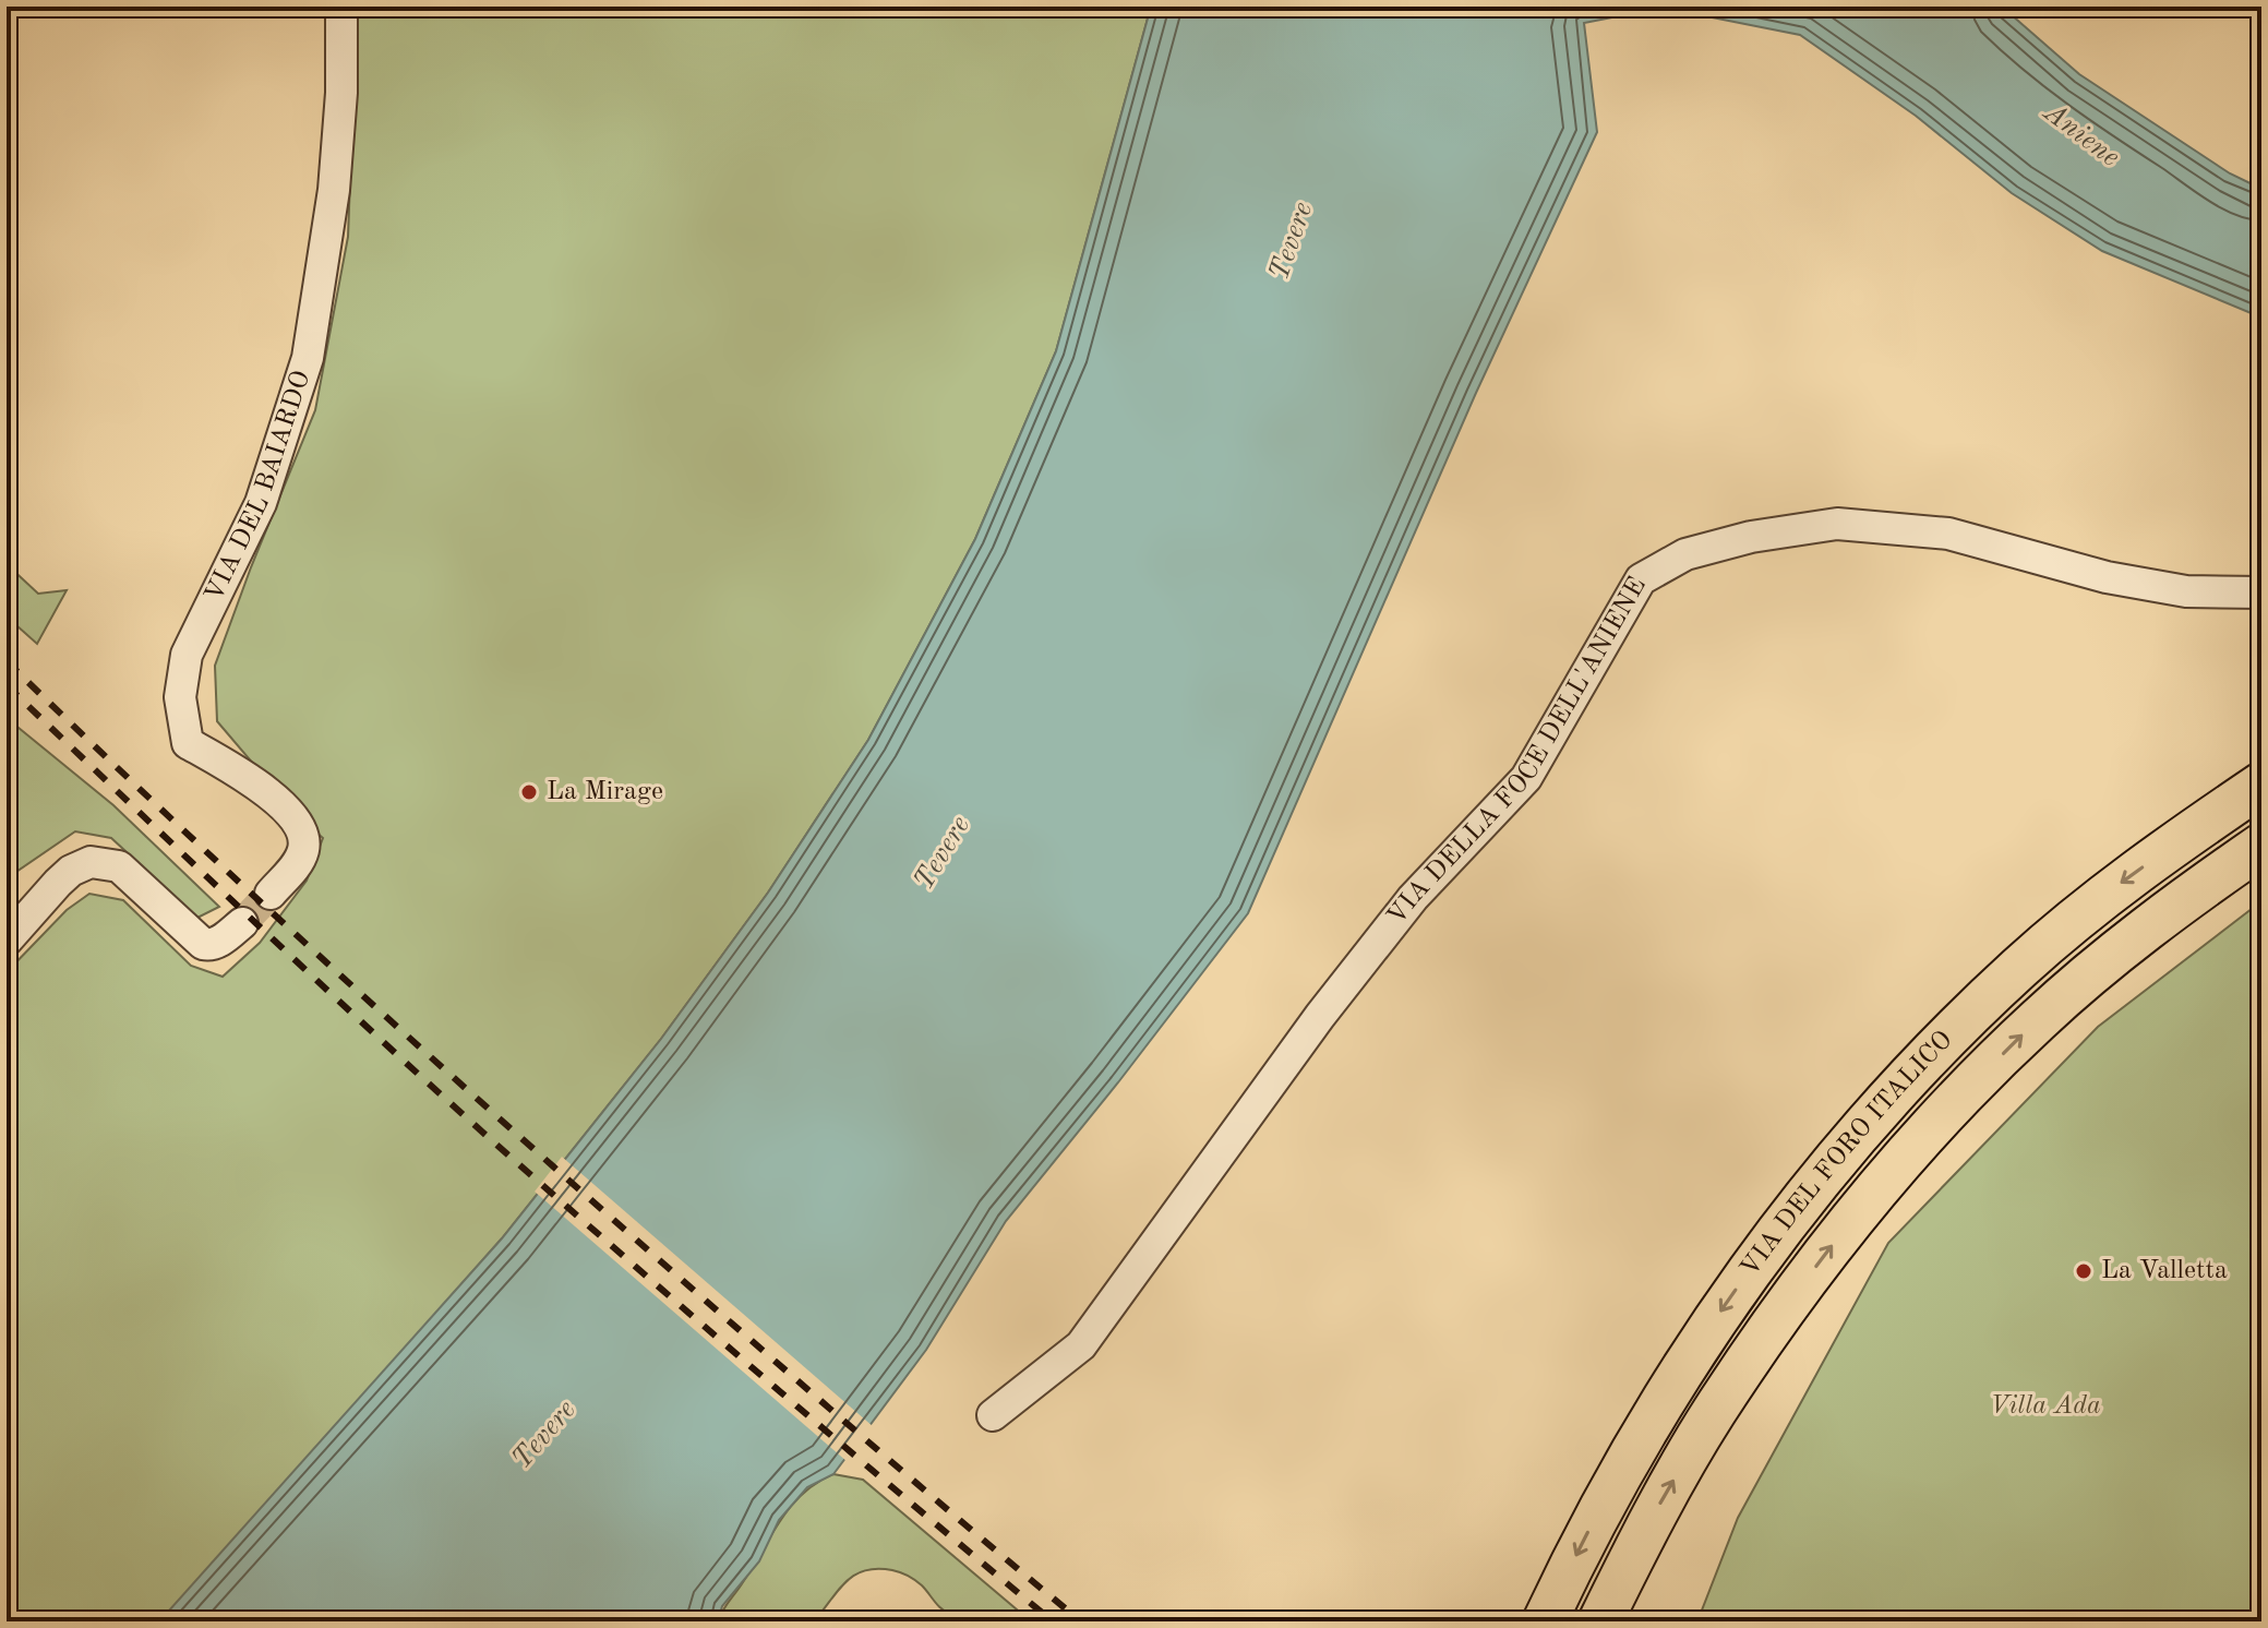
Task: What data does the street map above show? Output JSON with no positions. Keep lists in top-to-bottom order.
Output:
{
  "streets": {
    "highway": ["VIA DEL FORO ITALICO"],
    "street": ["VIA DEL BAIARDO", "VIA DELLA FOCE DELL'ANIENE"]
  },
  "water": ["Aniene", "Tevere"],
  "parks": ["Villa Ada"],
  "places": ["La Mirage", "La Valletta"]
}
